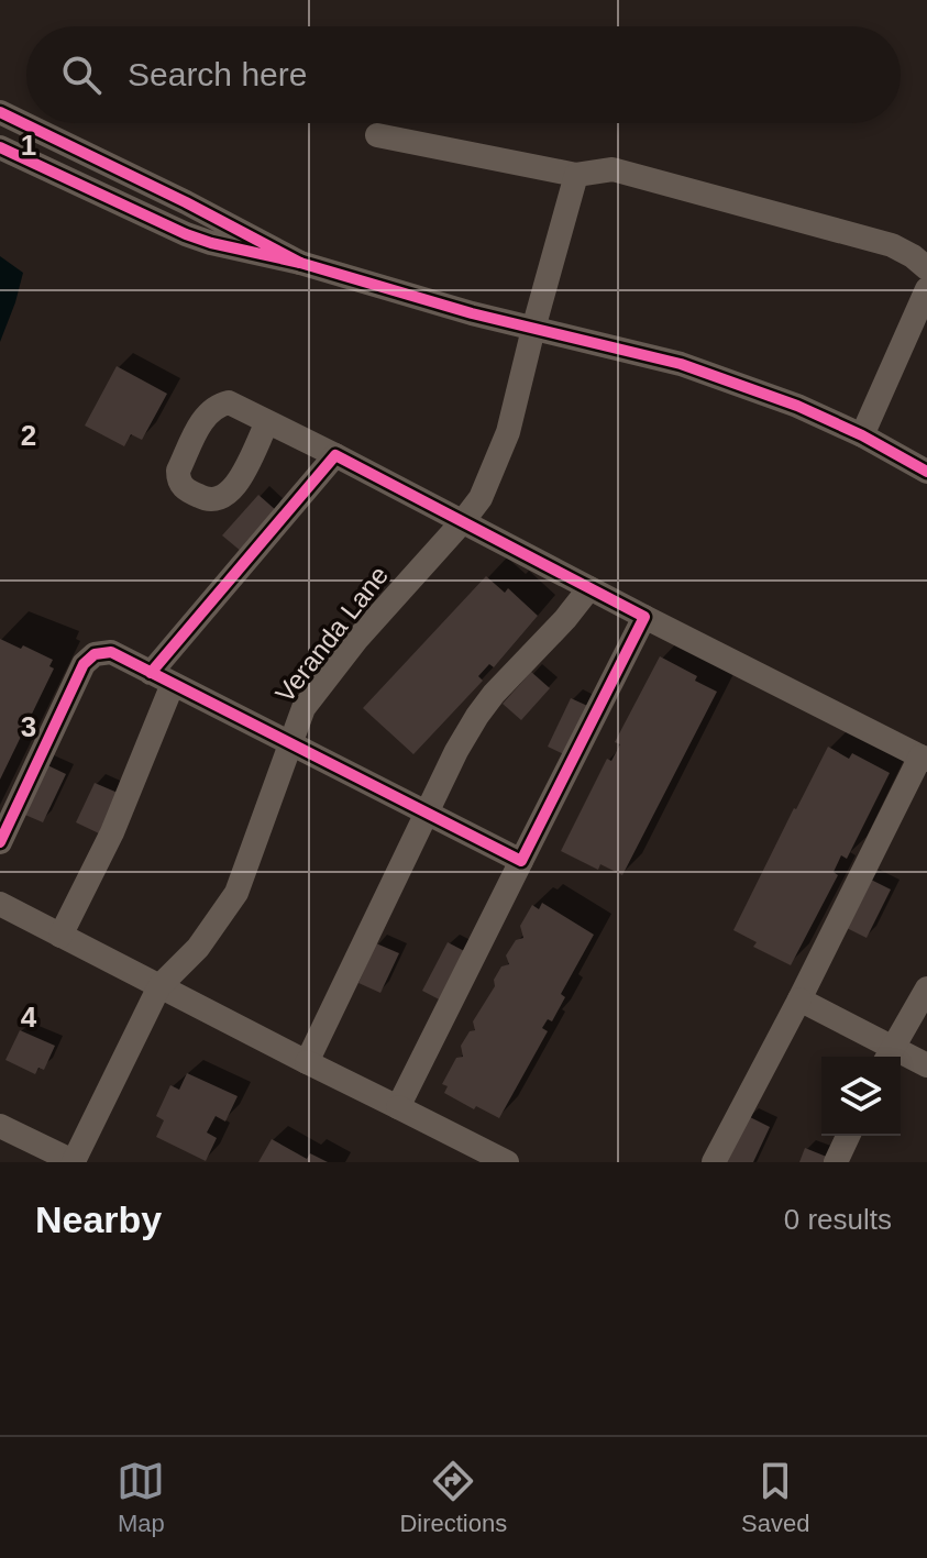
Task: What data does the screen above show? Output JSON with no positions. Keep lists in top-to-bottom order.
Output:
{
  "streets": {
    "street": ["Veranda Lane"]
  },
  "page": {
    "search": "Search here",
    "heading": ["Nearby", "0 results"],
    "nav": ["Map", "Directions", "Saved"]
  },
  "grid": {
    "rows": [
      "1",
      "2",
      "3",
      "4"
    ]
  }
}
